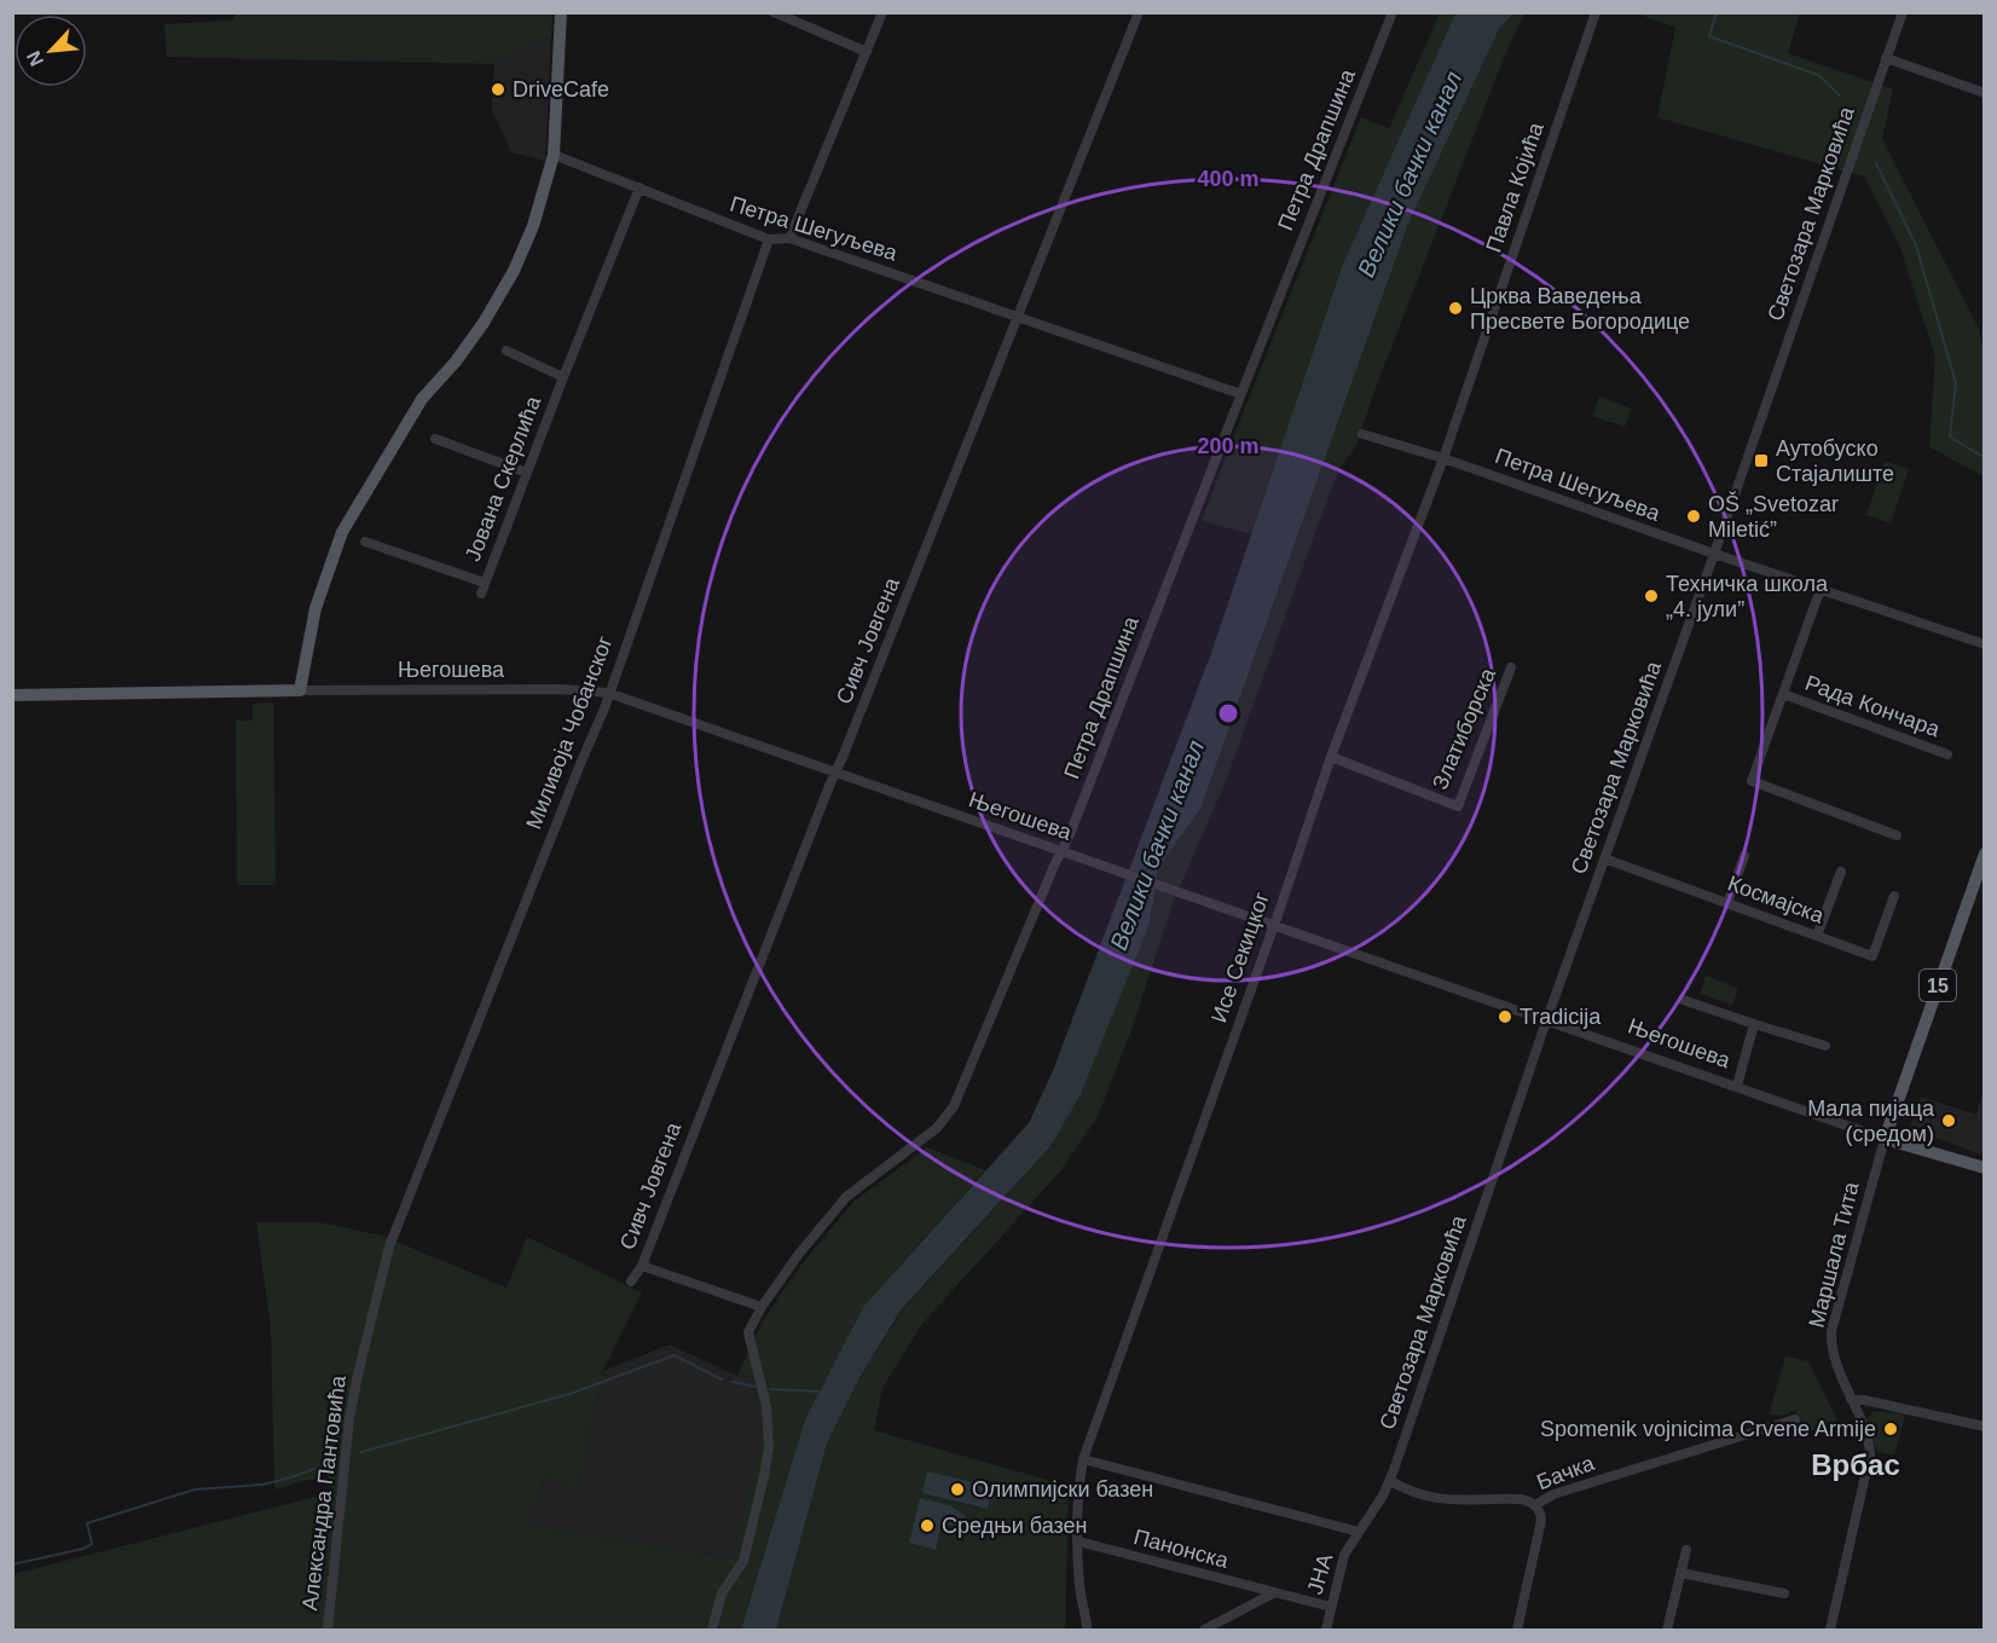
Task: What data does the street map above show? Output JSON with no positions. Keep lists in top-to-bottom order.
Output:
{
  "streets": {
    "main road": ["Његошева", "15"],
    "street": [
      "Петра Драпшина",
      "Павла Којића",
      "Светозара Марковића",
      "Петра Шегуљева",
      "Јована Скерлића",
      "Сивч Јовгена",
      "Рада Кончара",
      "Златиборска",
      "Миливоја Чобанског",
      "Космајска",
      "Исе Секицког",
      "Маршала Тита",
      "Бачка",
      "Александра Пантовића",
      "Панонска",
      "ЈНА"
    ]
  },
  "crossings": [
    ["Петра Драпшина", "Петра Шегуљева"],
    ["Петра Драпшина", "Његошева"],
    ["Павла Којића", "Петра Шегуљева"],
    ["Павла Којића", "Исе Секицког"],
    ["Светозара Марковића", "Петра Шегуљева"],
    ["Светозара Марковића", "Његошева"],
    ["Светозара Марковића", "Космајска"],
    ["Светозара Марковића", "Бачка"],
    ["Светозара Марковића", "ЈНА"],
    ["Петра Шегуљева", "Јована Скерлића"],
    ["Петра Шегуљева", "Сивч Јовгена"],
    ["Петра Шегуљева", "Миливоја Чобанског"],
    ["Петра Шегуљева", "Исе Секицког"],
    ["Сивч Јовгена", "Његошева"],
    ["Његошева", "Миливоја Чобанског"],
    ["Његошева", "Исе Секицког"],
    ["Његошева", "15"],
    ["Његошева", "Маршала Тита"],
    ["Златиборска", "Исе Секицког"],
    ["Миливоја Чобанског", "Александра Пантовића"],
    ["Исе Секицког", "Панонска"],
    ["15", "Маршала Тита"],
    ["Панонска", "ЈНА"]
  ],
  "districts": ["Врбас"],
  "water": ["Велики бачки канал"],
  "places": {
    "other": [
      "DriveCafe",
      "Црква Ваведења Пресвете Богородице",
      "OŠ „Svetozar Miletić”",
      "Техничка школа „4. јули”",
      "Tradicija",
      "Мала пијаца (средом)",
      "Spomenik vojnicima Crvene Armije",
      "Олимпијски базен",
      "Средњи базен"
    ],
    "transit": ["Аутобуско Стајалиште"]
  },
  "north": "bottom left",
  "rings": ["400 m", "200 m"]
}
